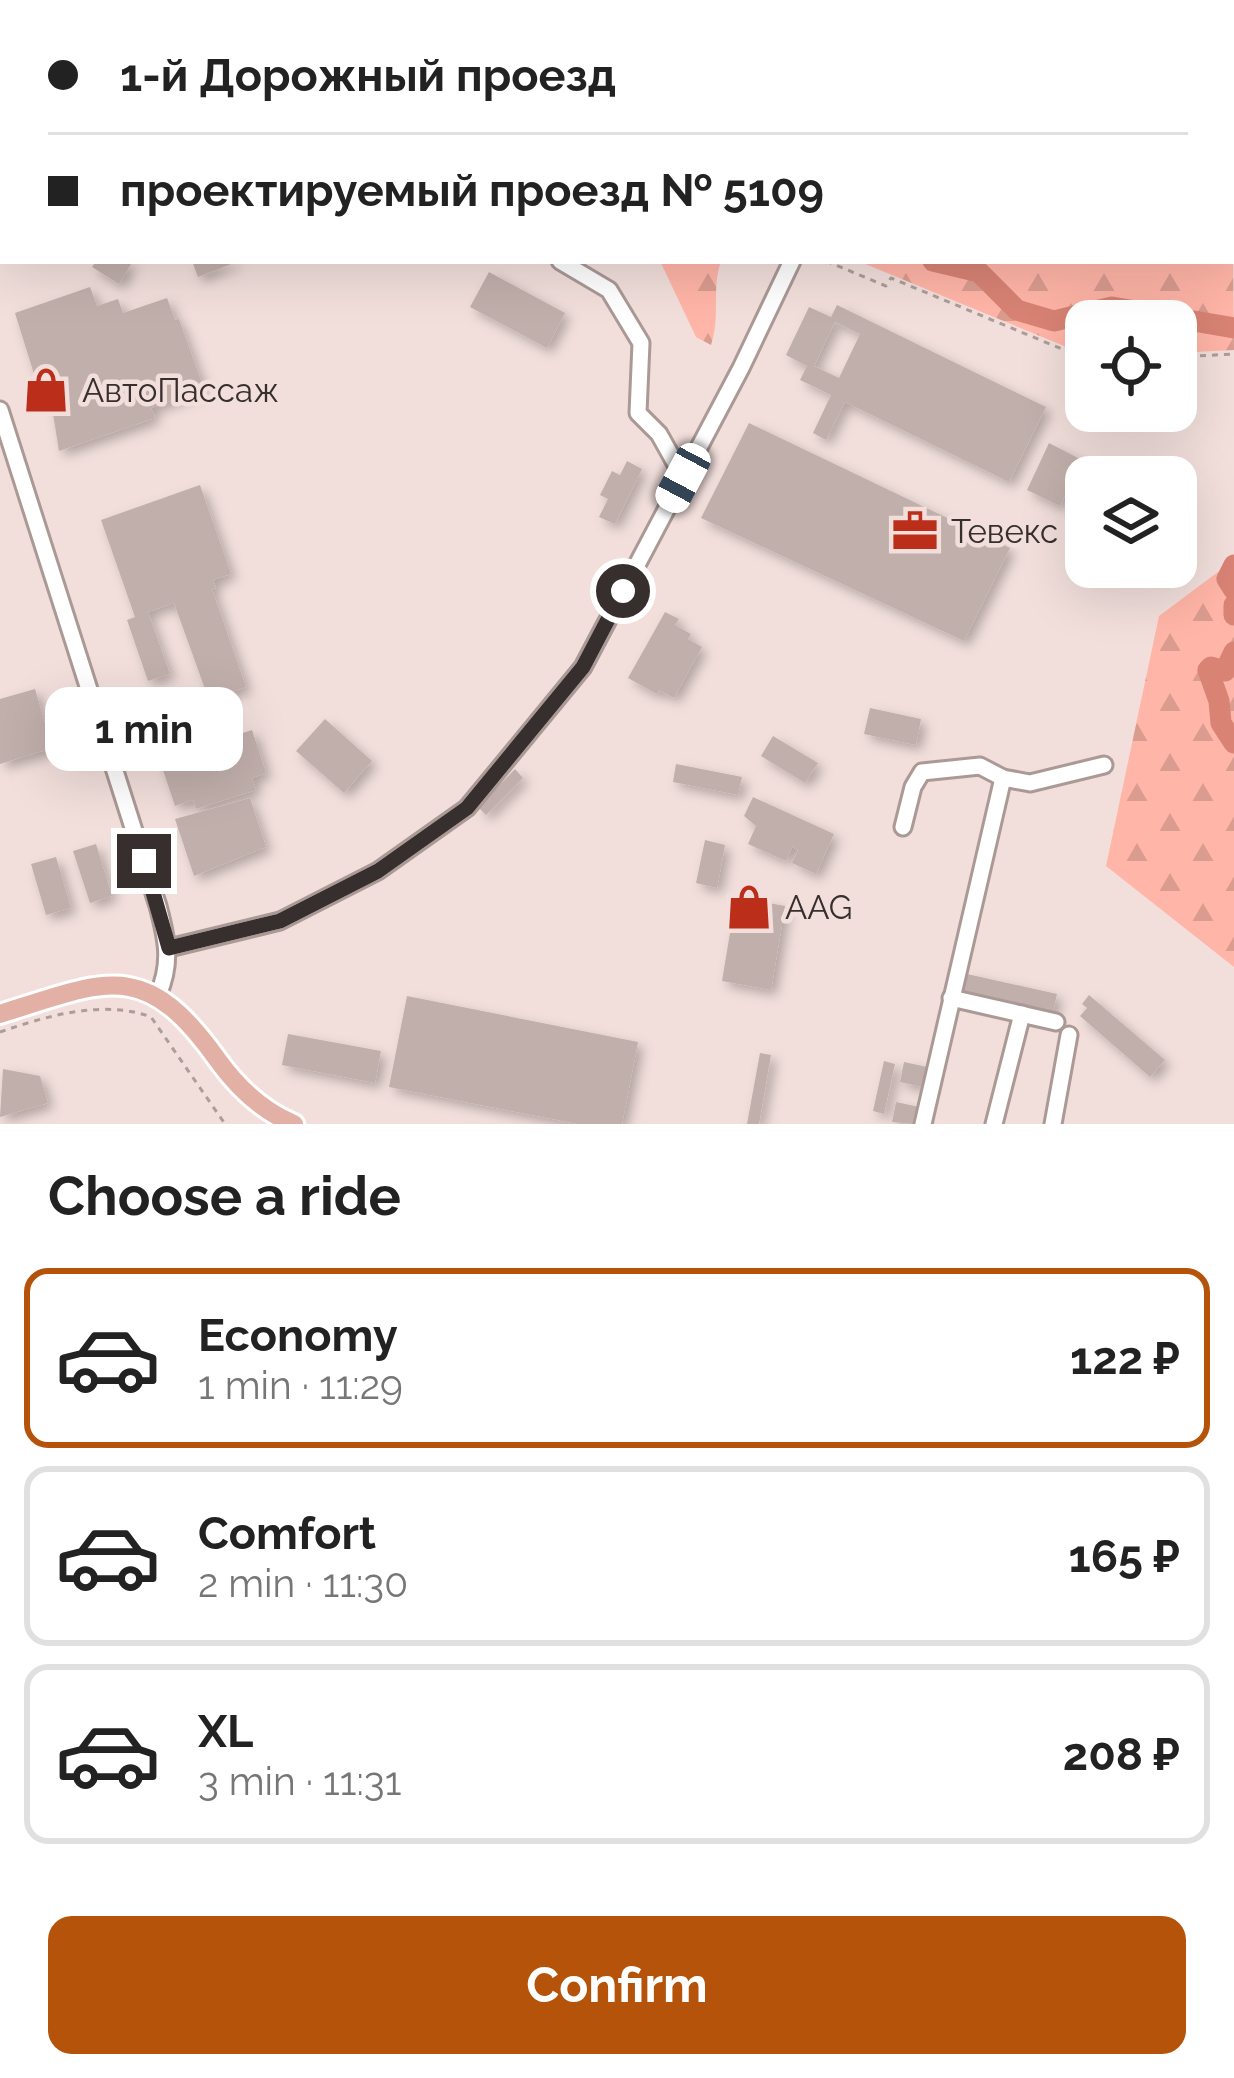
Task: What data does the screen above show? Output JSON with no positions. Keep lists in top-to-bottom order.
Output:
{
  "places": {
    "shop": ["АвтоПассаж", "AAG"],
    "office": ["Тевекс"]
  },
  "page": {
    "banner": ["1-й Дорожный проезд", "проектируемый проезд № 5109"],
    "bubble": "1 min",
    "heading": "Choose a ride",
    "list": [
      {
        "name": "Economy",
        "note": "1 min · 11:29",
        "value": "122 ₽"
      },
      {
        "name": "Comfort",
        "note": "2 min · 11:30",
        "value": "165 ₽"
      },
      {
        "name": "XL",
        "note": "3 min · 11:31",
        "value": "208 ₽"
      }
    ],
    "buttons": "Confirm"
  }
}
